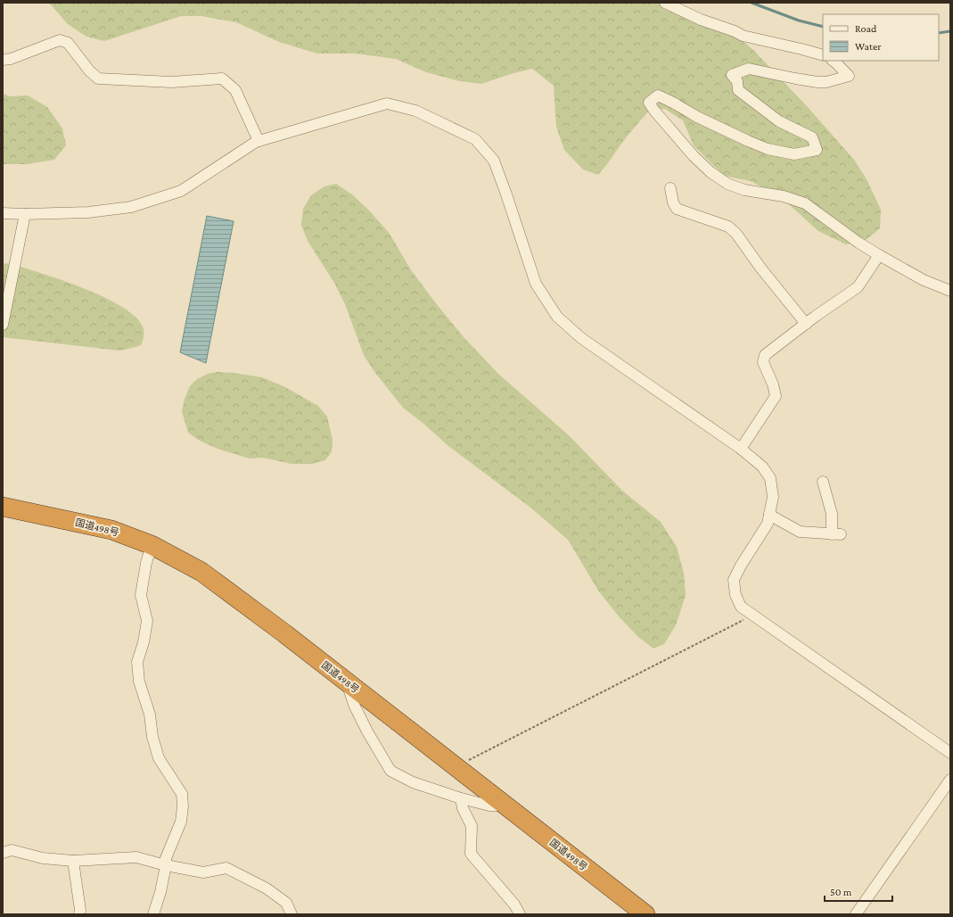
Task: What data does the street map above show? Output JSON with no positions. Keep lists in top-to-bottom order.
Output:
{
  "streets": {
    "highway": ["国道498号"]
  },
  "legend": ["Road", "Water"],
  "scale_bar": "50 m"
}
